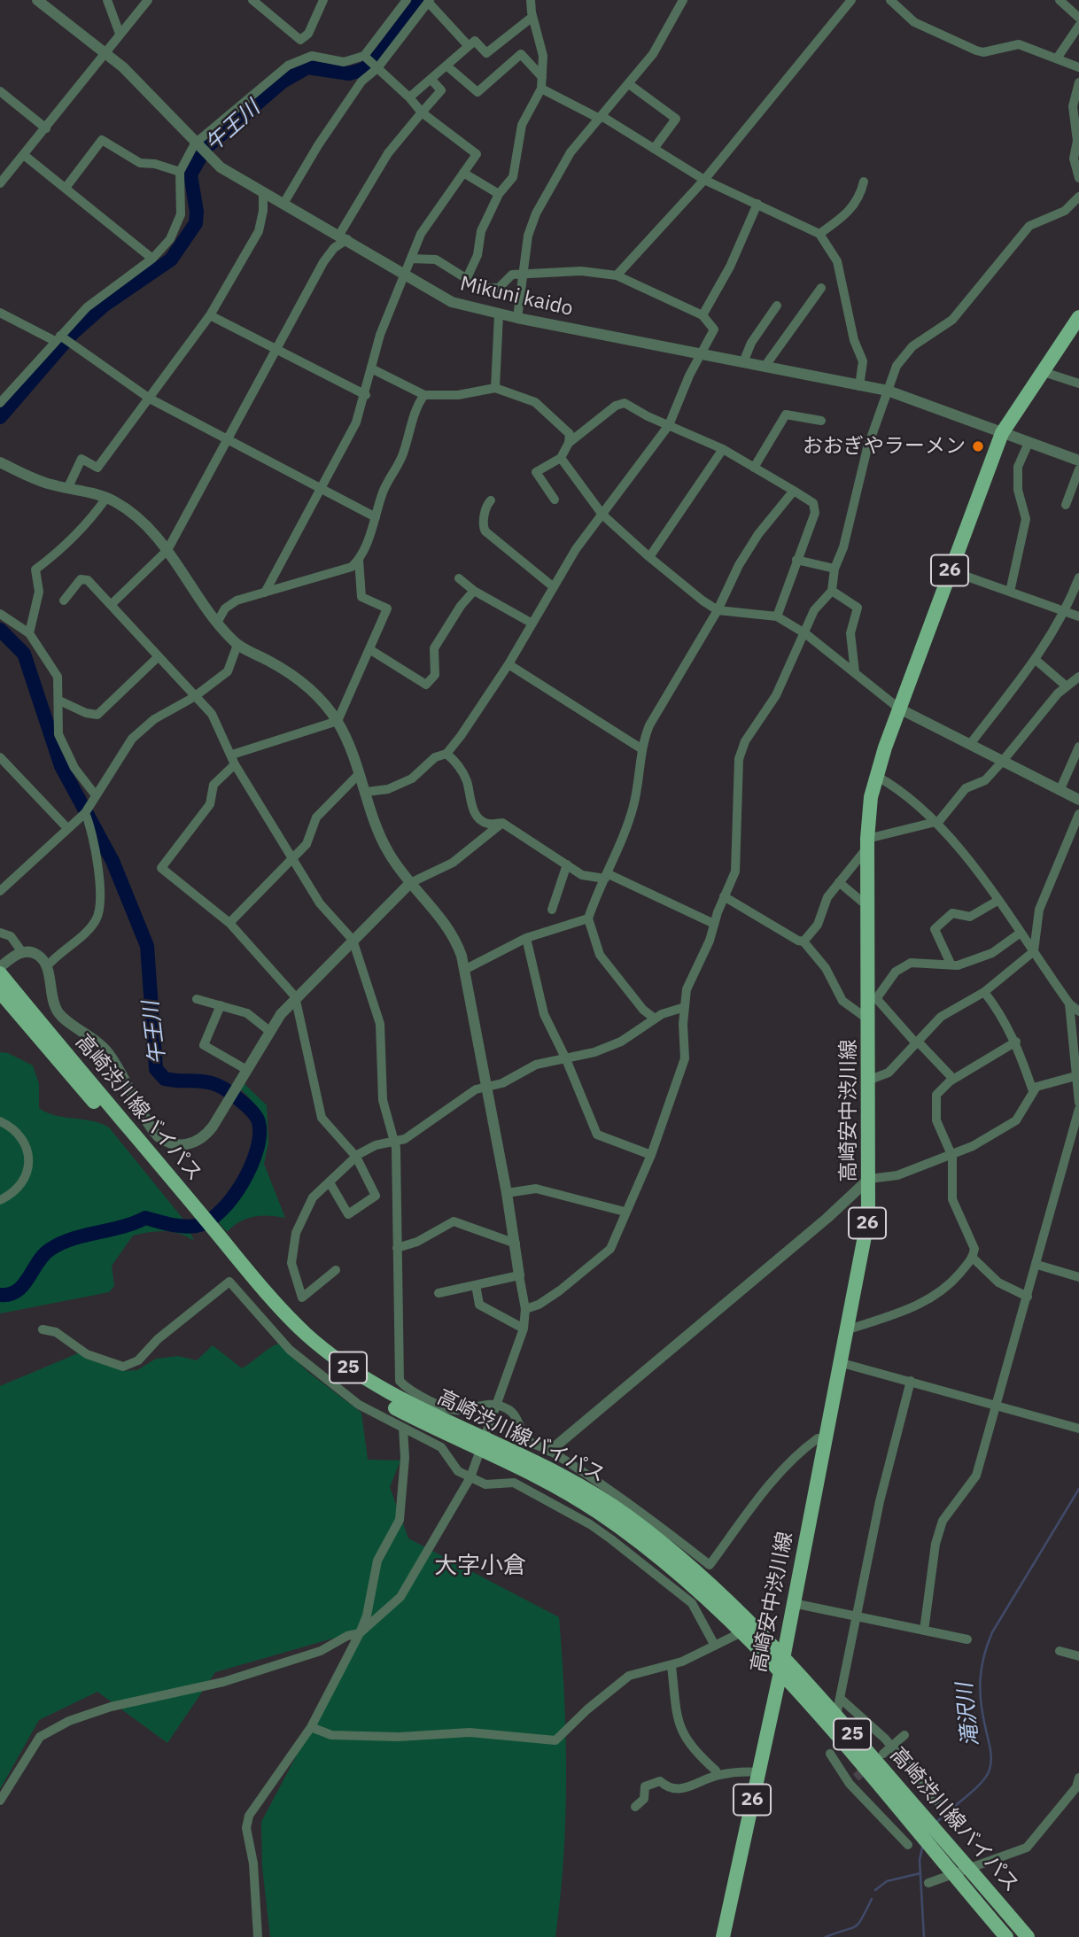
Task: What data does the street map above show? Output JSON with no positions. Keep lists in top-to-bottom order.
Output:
{
  "streets": {
    "main road": [
      "26",
      "高崎渋川線バイパス",
      "高崎安中渋川線",
      "25"
    ],
    "street": ["Mikuni kaido"]
  },
  "crossings": [
    ["Mikuni kaido", "高崎安中渋川線"],
    ["高崎渋川線バイパス", "高崎安中渋川線"]
  ],
  "districts": ["大字小倉"],
  "water": ["午王川", "滝沢川"],
  "places": ["おおぎやラーメン"]
}
